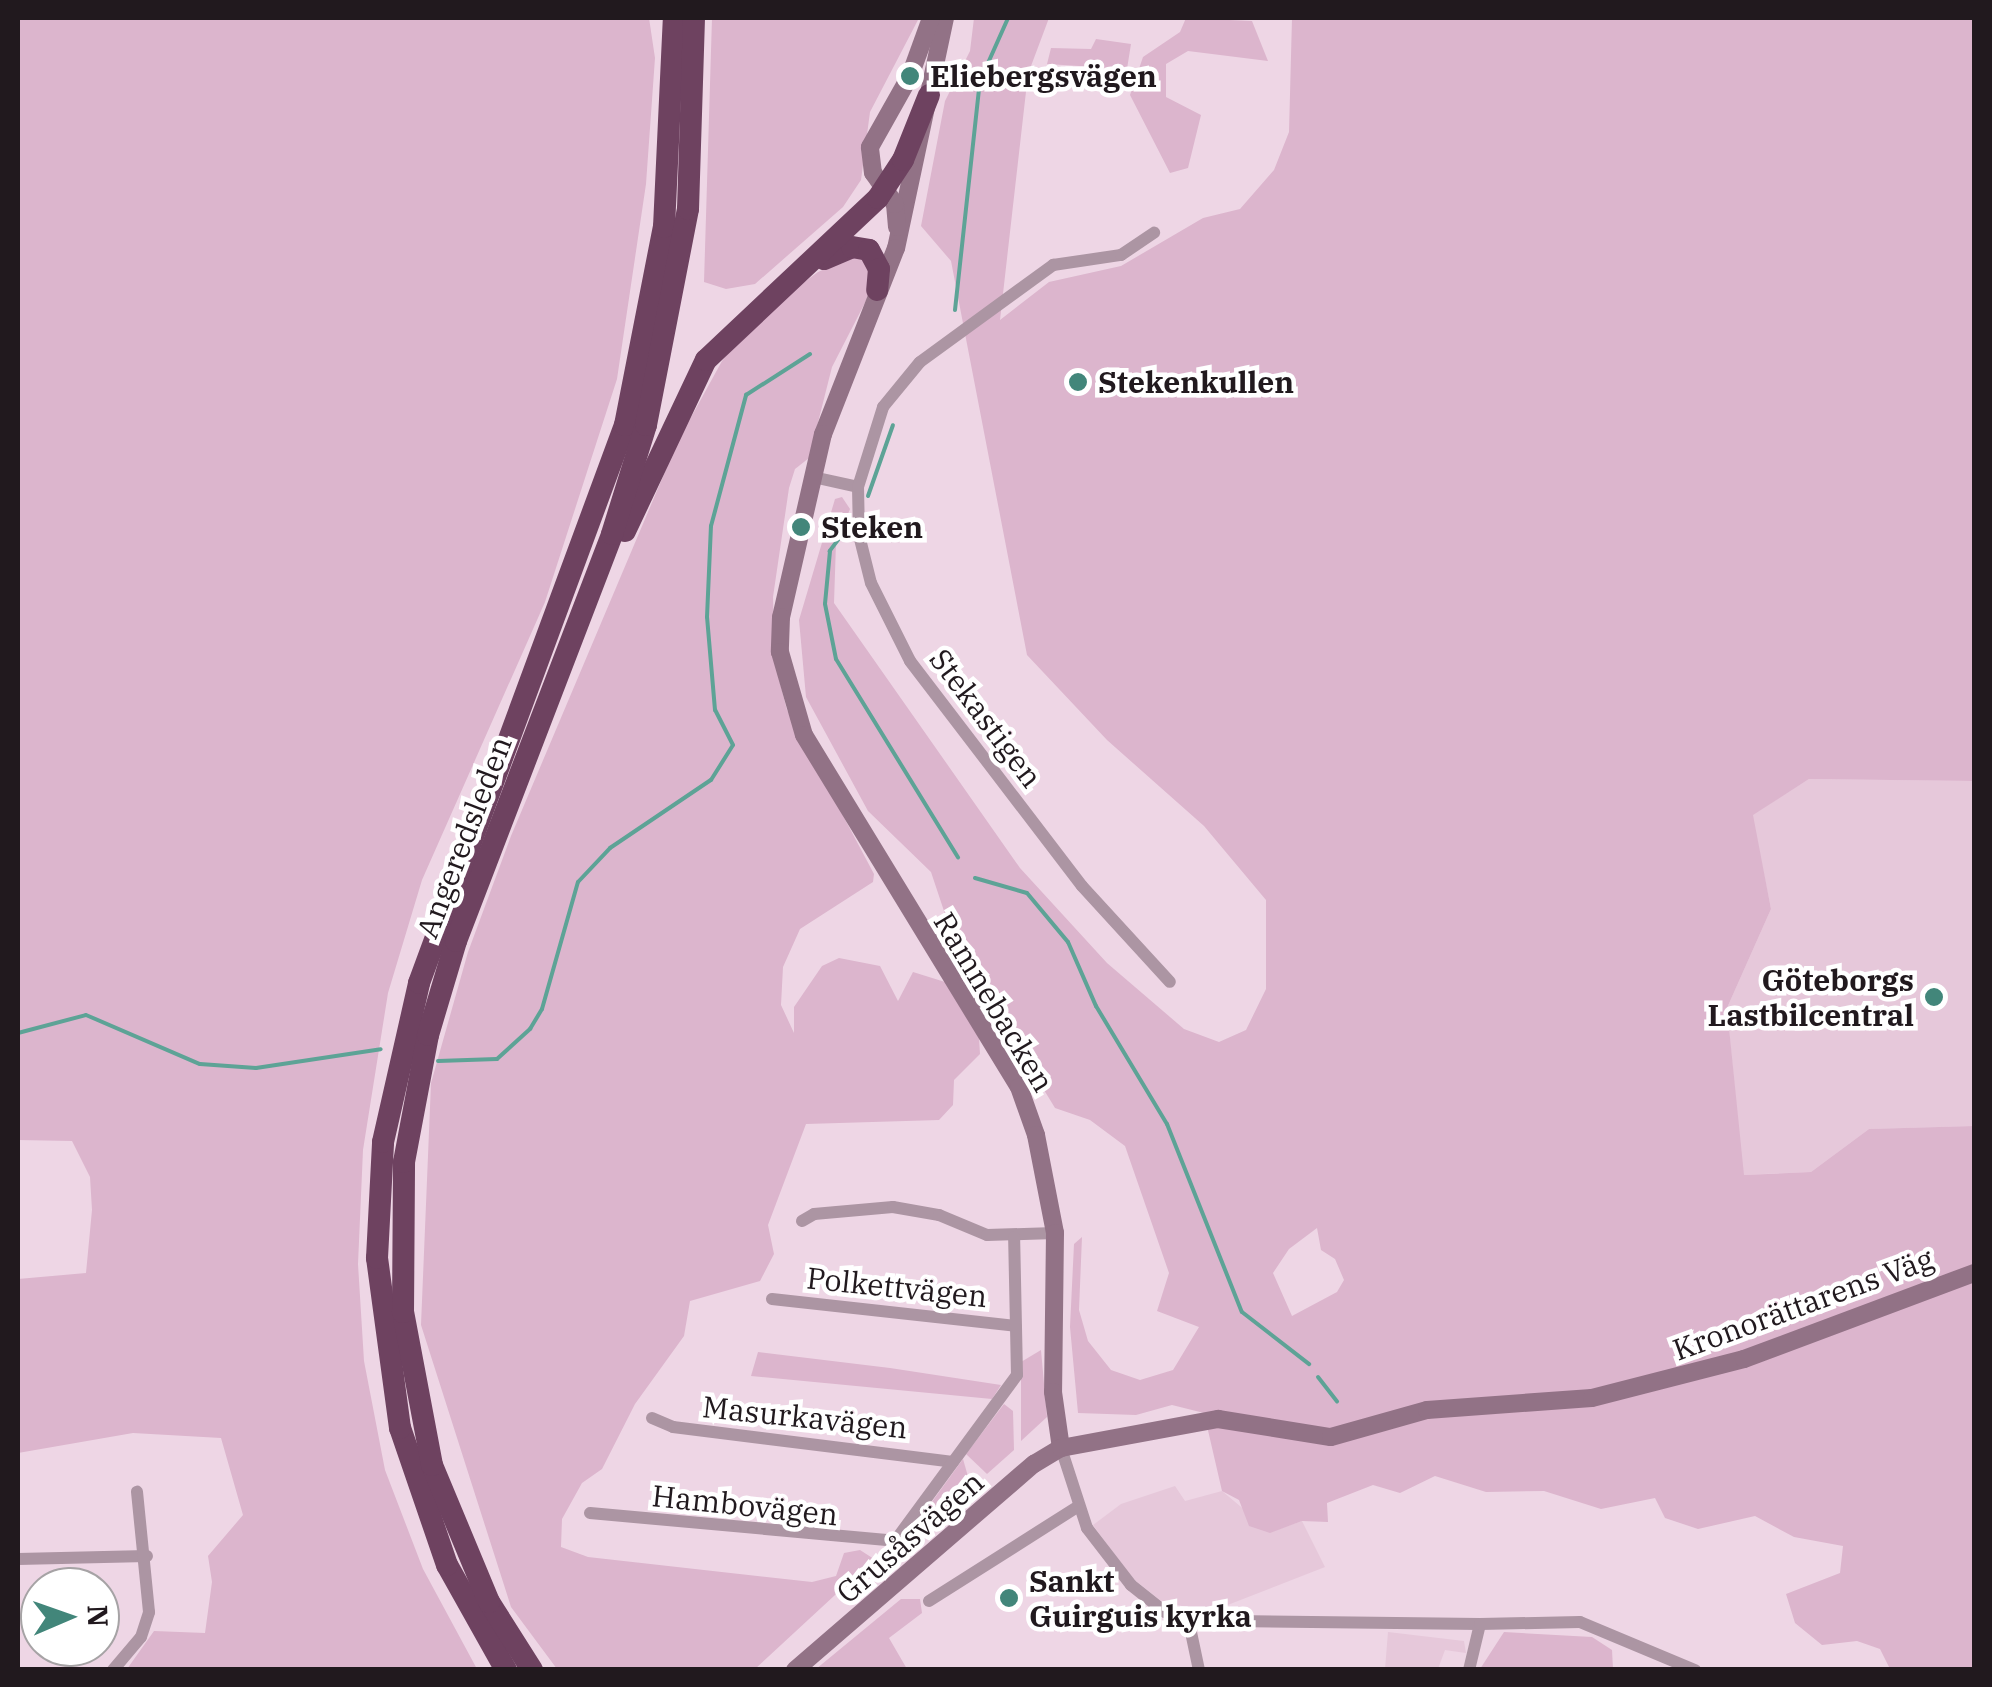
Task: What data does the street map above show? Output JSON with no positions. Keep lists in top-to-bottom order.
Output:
{
  "streets": {
    "highway": ["Angeredsleden"],
    "street": [
      "Stekastigen",
      "Ramnebacken",
      "Polkettvägen",
      "Kronorättarens Väg",
      "Masurkavägen",
      "Hambovägen",
      "Grusåsvägen"
    ]
  },
  "crossings": [
    ["Ramnebacken", "Kronorättarens Väg"],
    ["Ramnebacken", "Grusåsvägen"],
    ["Kronorättarens Väg", "Grusåsvägen"],
    ["Masurkavägen", "Hambovägen"]
  ],
  "places": [
    "Eliebergsvägen",
    "Stekenkullen",
    "Steken",
    "Göteborgs Lastbilcentral",
    "Sankt Guirguis kyrka"
  ],
  "north": "right"
}
